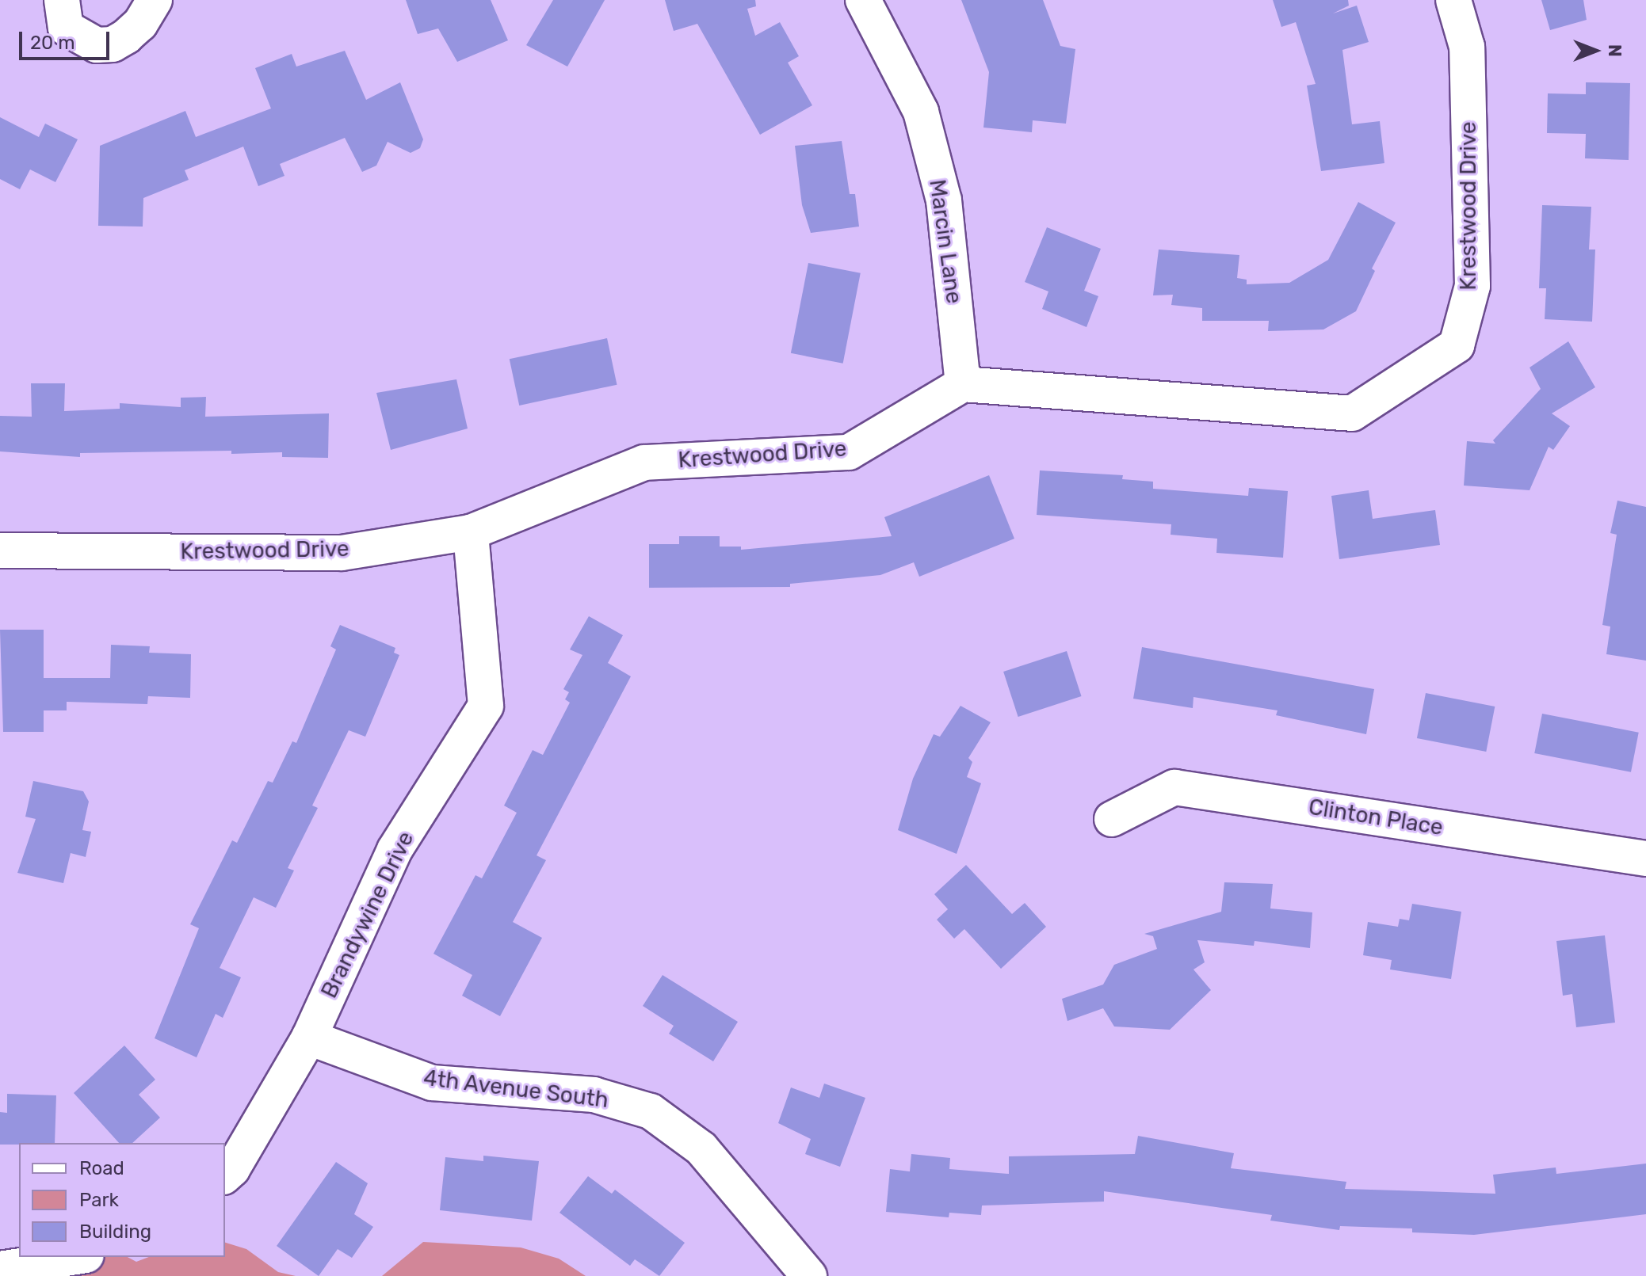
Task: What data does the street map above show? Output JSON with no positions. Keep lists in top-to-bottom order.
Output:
{
  "streets": {
    "street": [
      "Krestwood Drive",
      "Marcin Lane",
      "Clinton Place",
      "Brandywine Drive",
      "4th Avenue South"
    ]
  },
  "crossings": [
    ["Krestwood Drive", "Marcin Lane"],
    ["Krestwood Drive", "Brandywine Drive"],
    ["Brandywine Drive", "4th Avenue South"]
  ],
  "legend": ["Road", "Park", "Building"],
  "scale_bar": "20 m",
  "north": "right"
}
